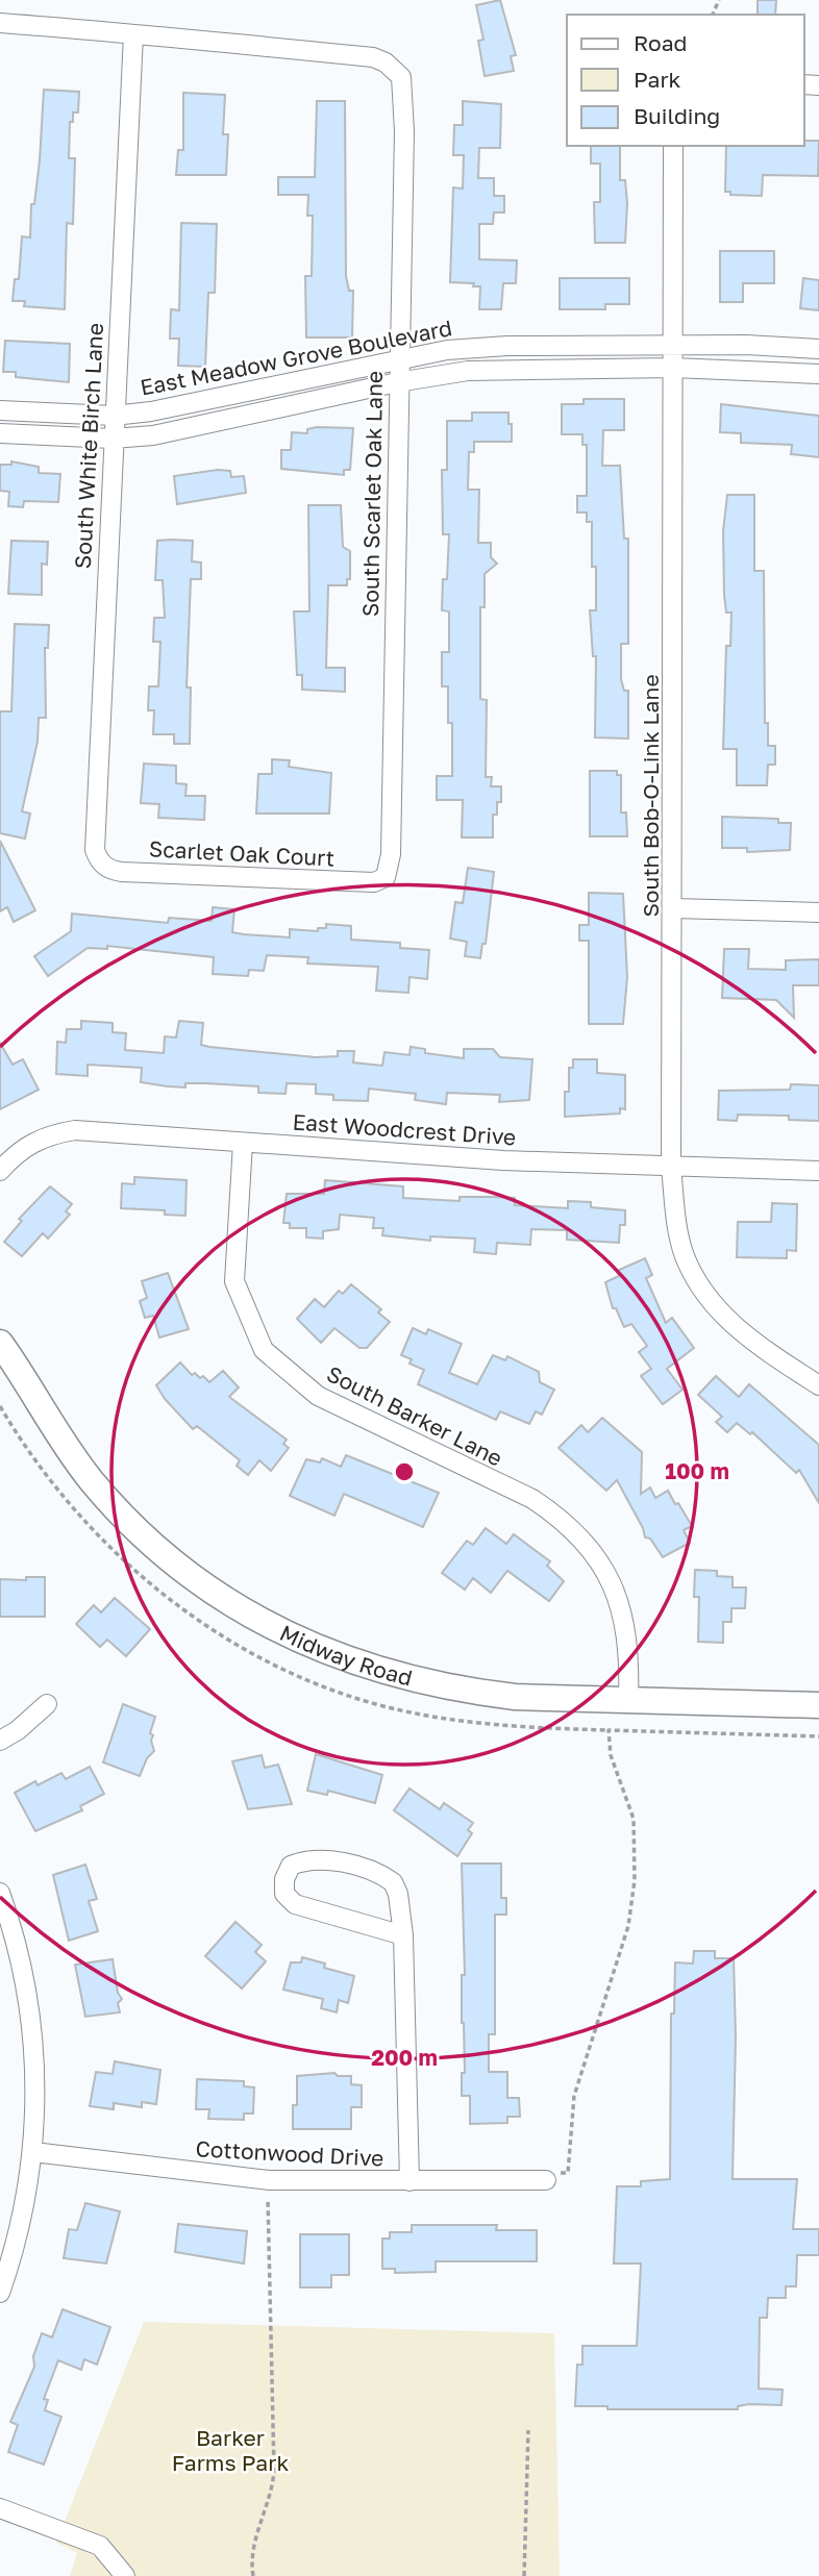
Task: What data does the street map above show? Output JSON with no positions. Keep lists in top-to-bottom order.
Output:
{
  "streets": {
    "main road": ["Midway Road"],
    "street": [
      "East Meadow Grove Boulevard",
      "South White Birch Lane",
      "South Scarlet Oak Lane",
      "South Bob-O-Link Lane",
      "Scarlet Oak Court",
      "East Woodcrest Drive",
      "South Barker Lane",
      "Cottonwood Drive"
    ]
  },
  "crossings": [
    ["East Meadow Grove Boulevard", "South White Birch Lane"],
    ["East Meadow Grove Boulevard", "South Scarlet Oak Lane"],
    ["East Meadow Grove Boulevard", "South Bob-O-Link Lane"],
    ["South White Birch Lane", "South Scarlet Oak Lane"],
    ["South White Birch Lane", "Scarlet Oak Court"],
    ["South Scarlet Oak Lane", "Scarlet Oak Court"],
    ["South Bob-O-Link Lane", "East Woodcrest Drive"],
    ["East Woodcrest Drive", "South Barker Lane"],
    ["South Barker Lane", "Midway Road"]
  ],
  "parks": ["Barker Farms Park"],
  "legend": ["Road", "Park", "Building"],
  "rings": ["100 m", "200 m"]
}
